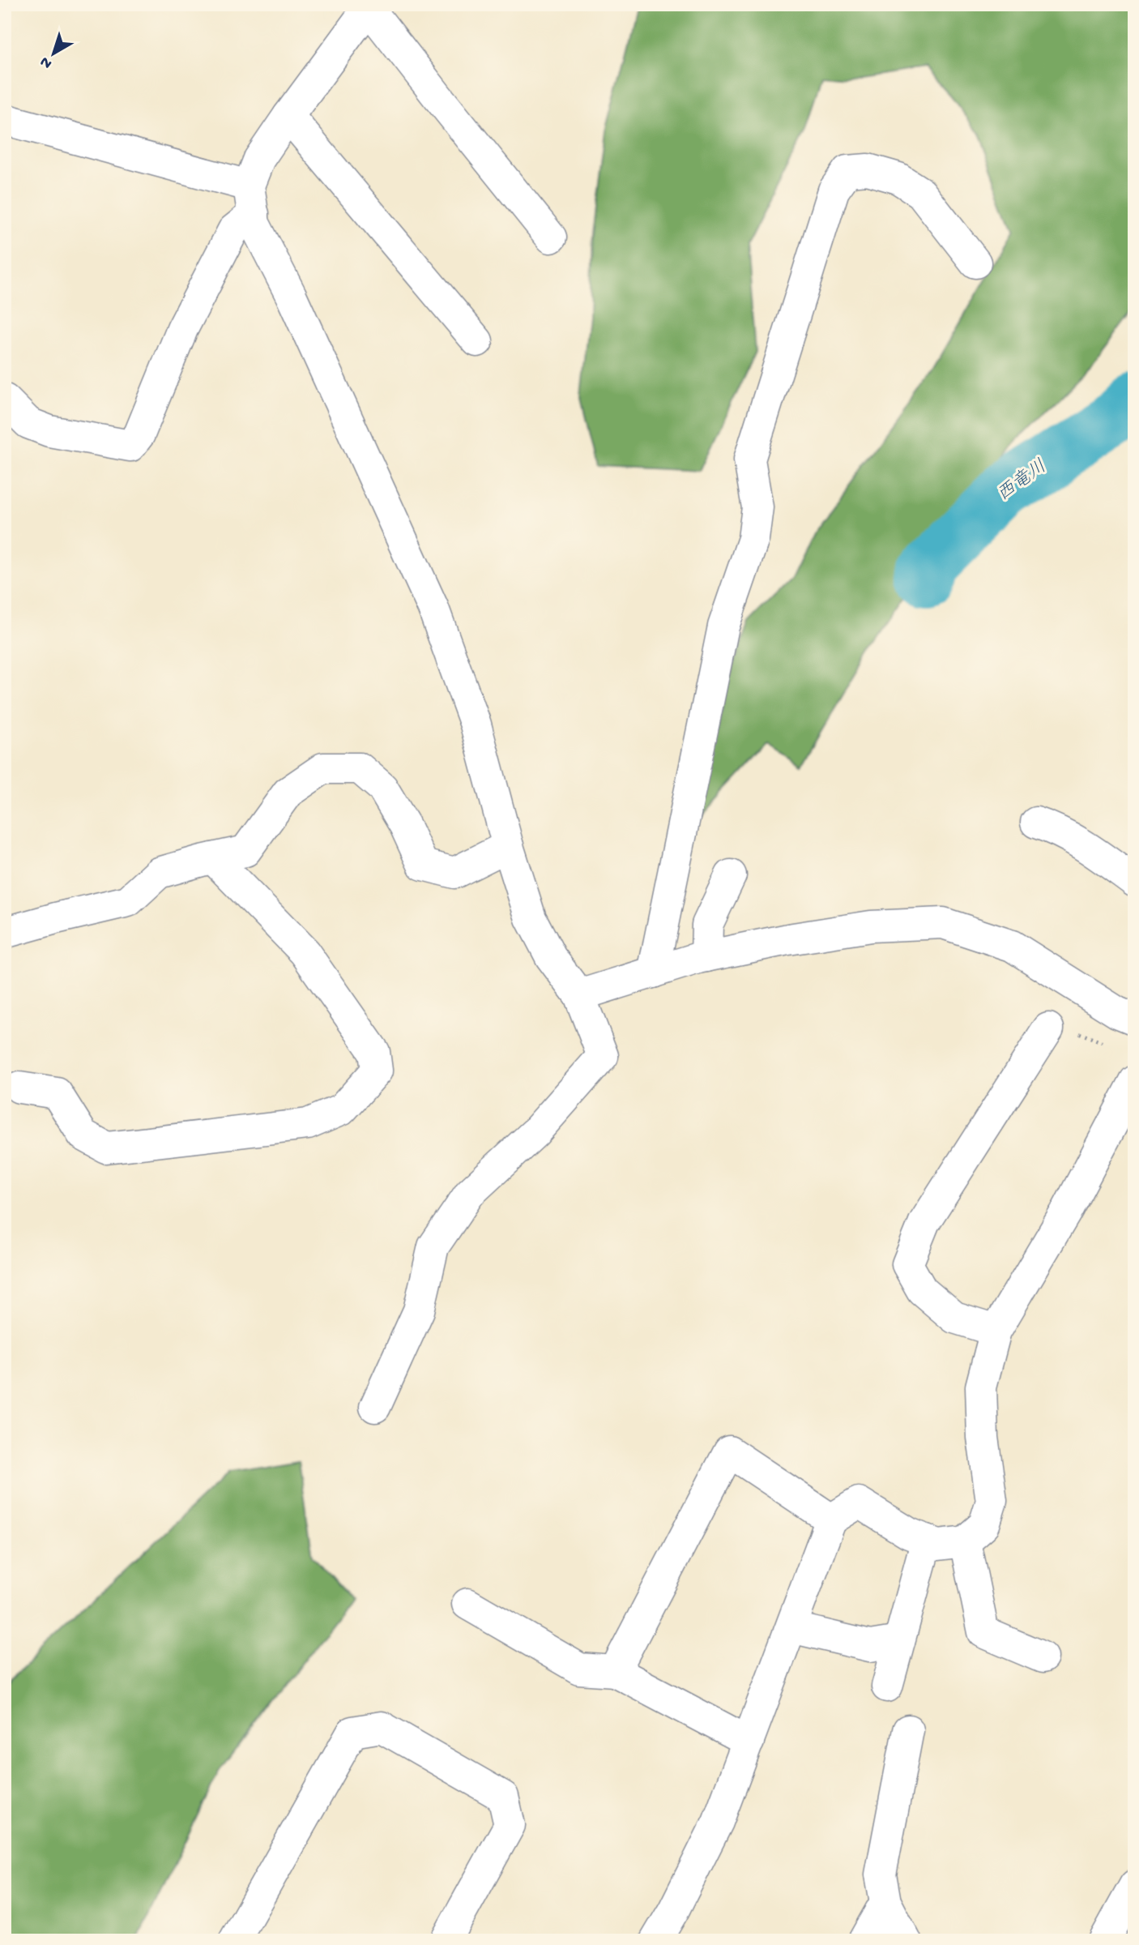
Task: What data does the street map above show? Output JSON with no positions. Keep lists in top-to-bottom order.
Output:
{
  "water": ["西竜川"],
  "north": "bottom left"
}
